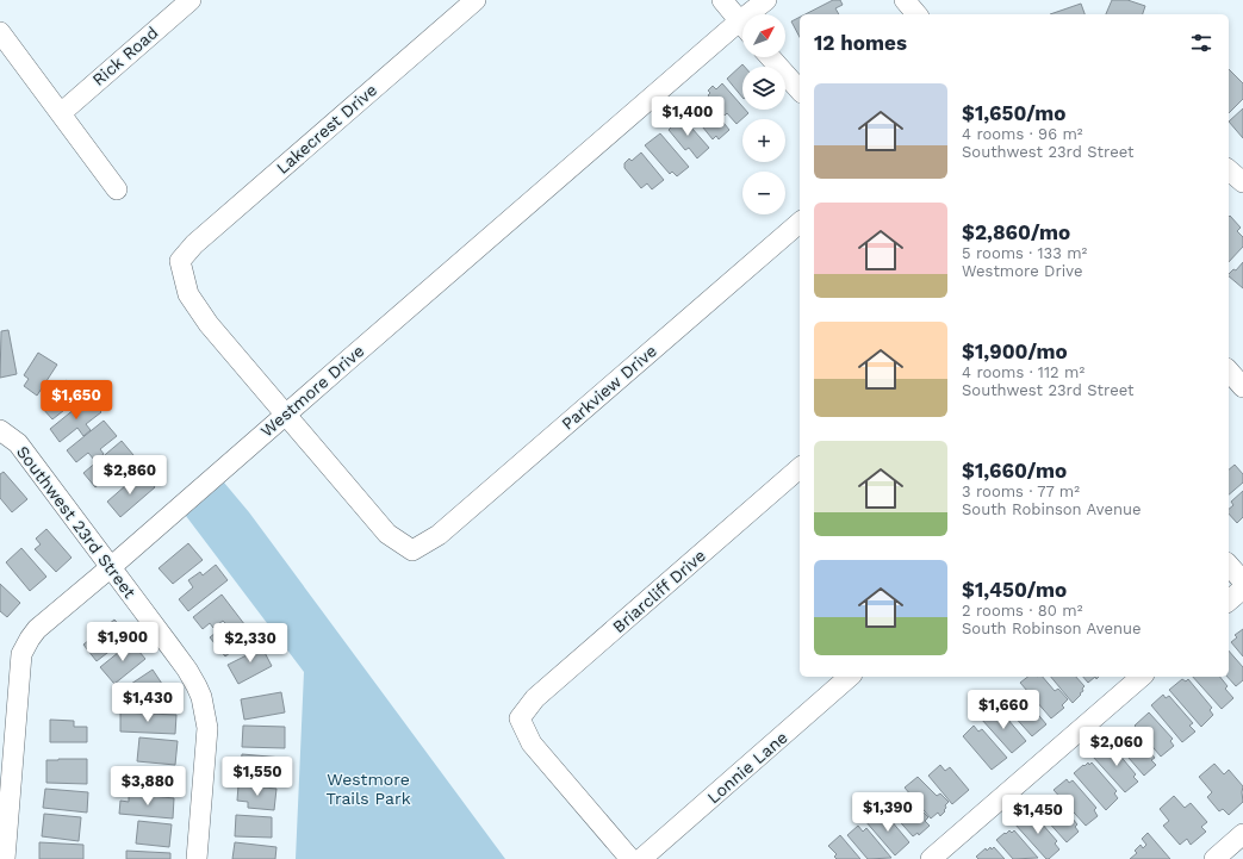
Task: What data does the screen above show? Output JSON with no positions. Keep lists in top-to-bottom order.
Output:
{
  "streets": {
    "street": [
      "Rick Road",
      "Lakecrest Drive",
      "Parkview Drive",
      "Westmore Drive",
      "Southwest 23rd Street",
      "Briarcliff Drive",
      "Lonnie Lane"
    ]
  },
  "crossings": [
    ["Lakecrest Drive", "Parkview Drive"],
    ["Lakecrest Drive", "Westmore Drive"],
    ["Parkview Drive", "Westmore Drive"],
    ["Westmore Drive", "Southwest 23rd Street"]
  ],
  "parks": ["Westmore Trails Park"],
  "north": "top right",
  "page": {
    "map_buttons": ["+", "−"],
    "heading": "12 homes",
    "list": [
      {
        "name": "$1,650/mo",
        "note": "4 rooms · 96 m² · Southwest 23rd Street"
      },
      {
        "name": "$2,860/mo",
        "note": "5 rooms · 133 m² · Westmore Drive"
      },
      {
        "name": "$1,900/mo",
        "note": "4 rooms · 112 m² · Southwest 23rd Street"
      },
      {
        "name": "$1,660/mo",
        "note": "3 rooms · 77 m² · South Robinson Avenue"
      },
      {
        "name": "$1,450/mo",
        "note": "2 rooms · 80 m² · South Robinson Avenue"
      }
    ],
    "price": [
      "$1,400",
      "$1,650",
      "$2,860",
      "$1,900",
      "$2,330",
      "$1,430",
      "$1,660",
      "$2,060",
      "$1,550",
      "$3,880",
      "$1,390",
      "$1,450"
    ]
  }
}
